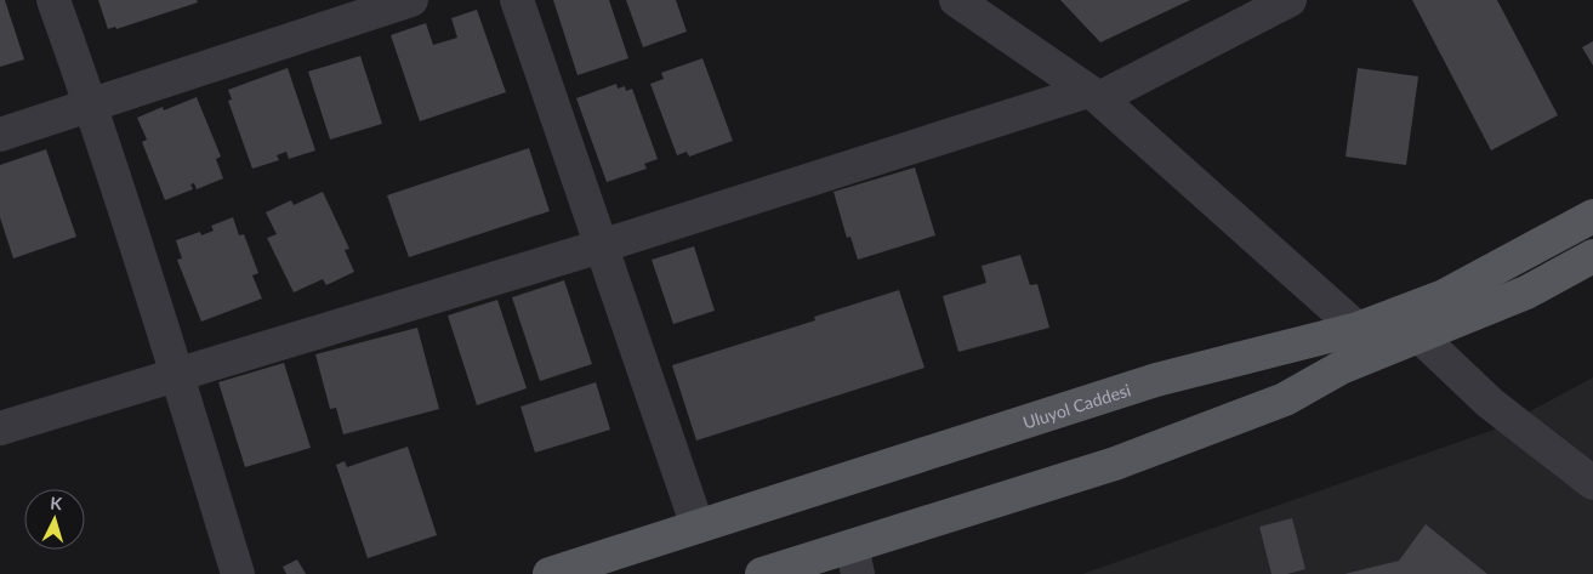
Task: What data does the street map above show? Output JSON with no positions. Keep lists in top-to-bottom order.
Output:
{
  "streets": {
    "main road": ["Uluyol Caddesi"]
  },
  "north": "top"
}
